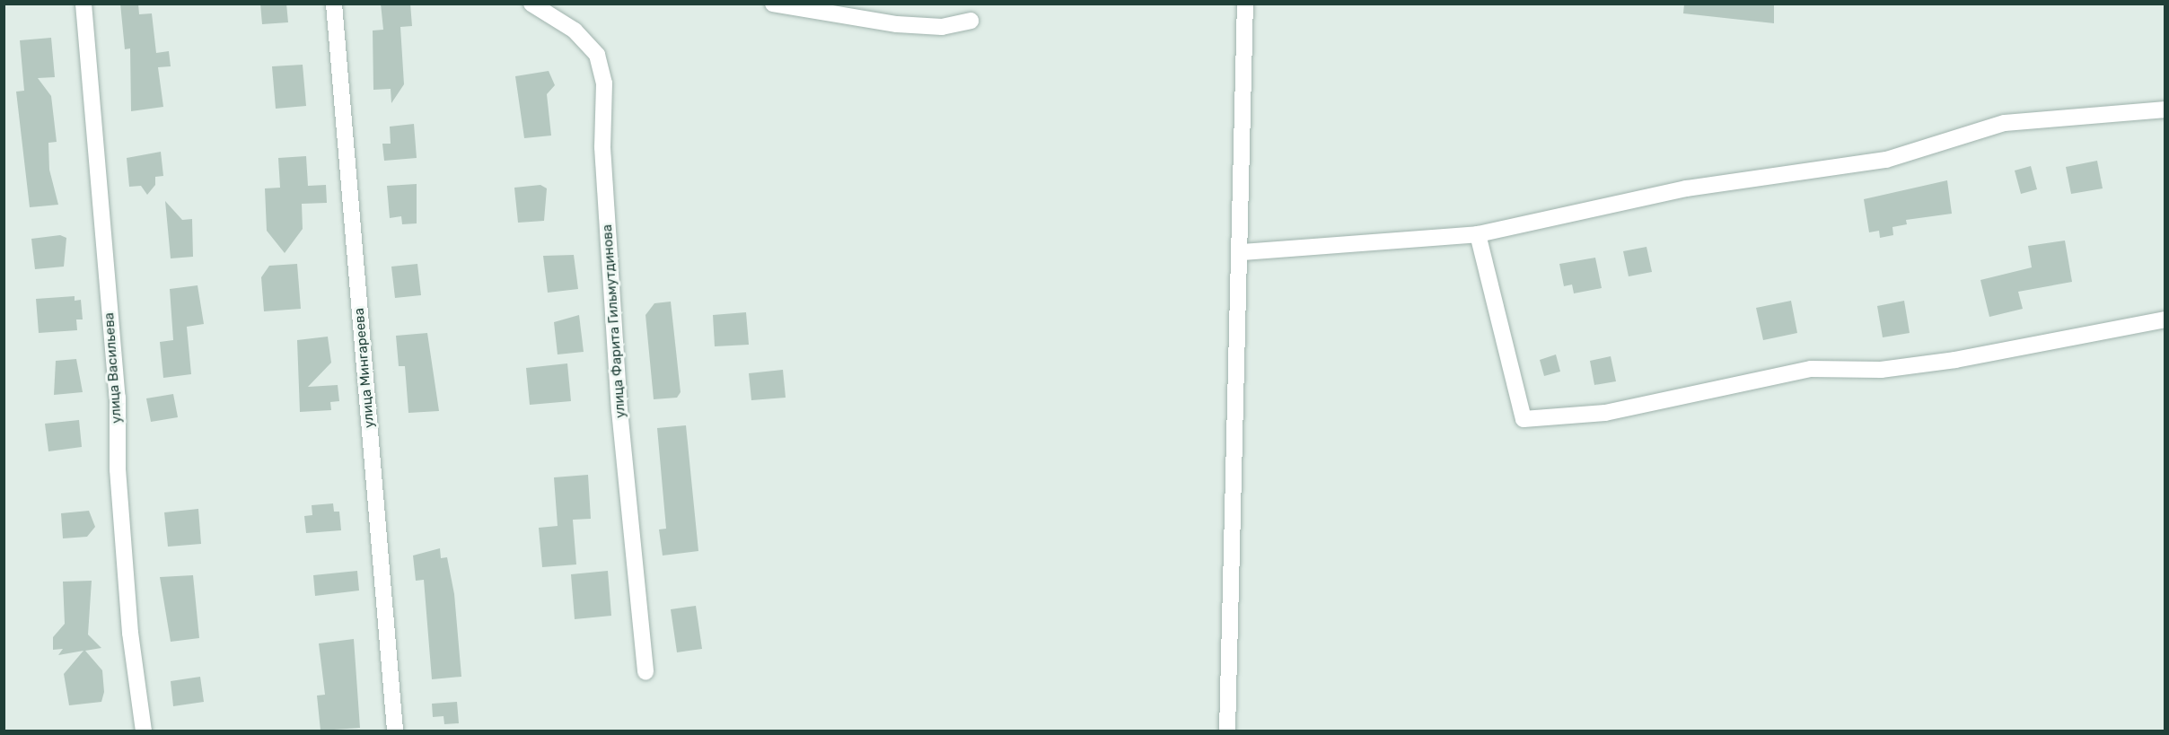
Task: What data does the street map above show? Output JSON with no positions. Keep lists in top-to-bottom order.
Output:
{
  "streets": {
    "street": ["улица Фарита Гильмутдинова", "улица Васильева", "улица Мингареева"]
  }
}
